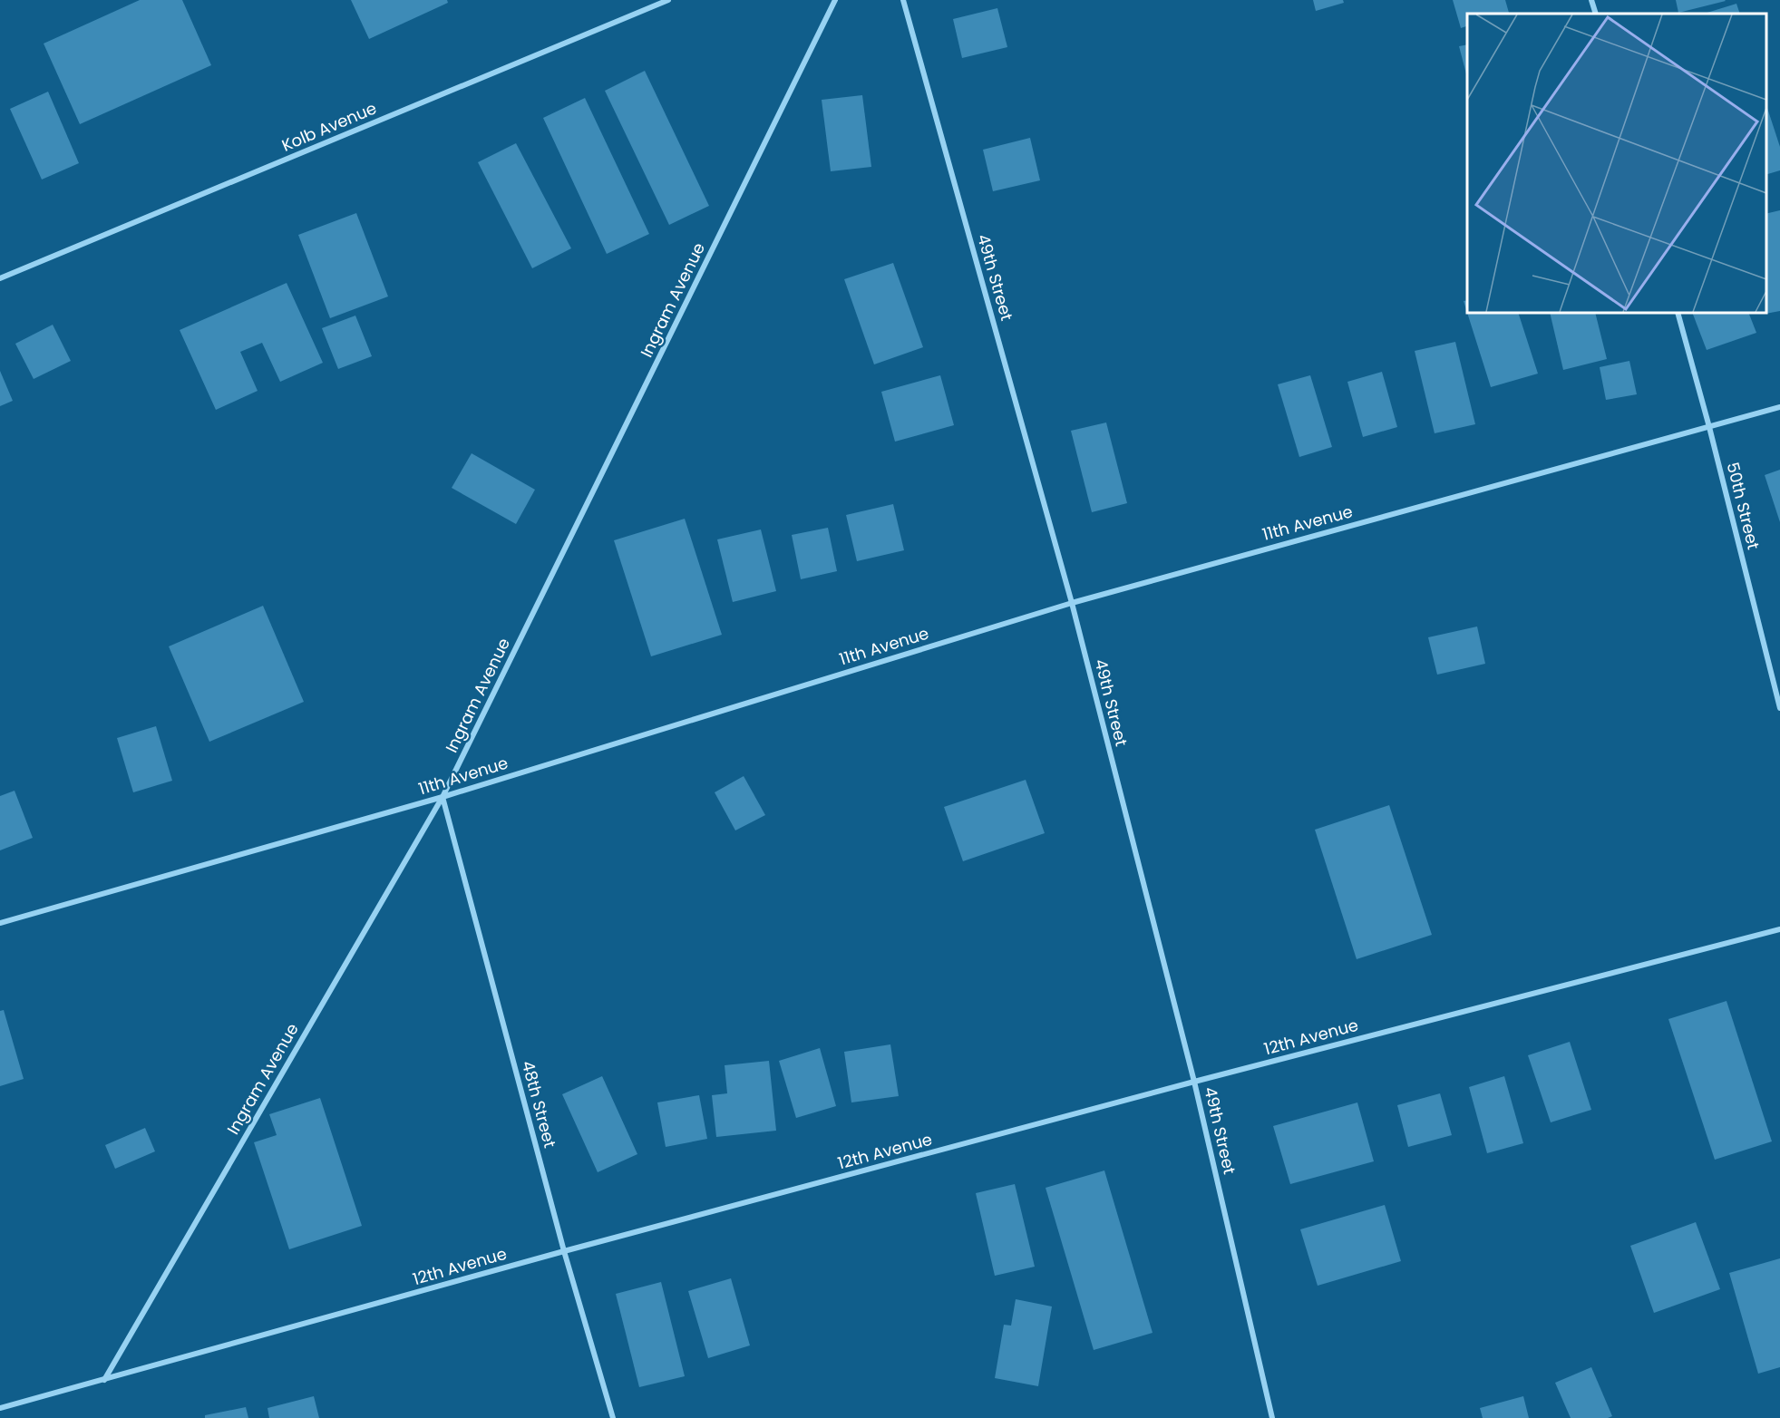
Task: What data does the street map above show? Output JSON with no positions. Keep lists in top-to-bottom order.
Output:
{
  "streets": {
    "street": [
      "Kolb Avenue",
      "49th Street",
      "Ingram Avenue",
      "50th Street",
      "11th Avenue",
      "12th Avenue",
      "48th Street"
    ]
  },
  "crossings": [
    ["49th Street", "11th Avenue"],
    ["49th Street", "12th Avenue"],
    ["Ingram Avenue", "11th Avenue"],
    ["Ingram Avenue", "12th Avenue"],
    ["Ingram Avenue", "48th Street"],
    ["50th Street", "11th Avenue"],
    ["11th Avenue", "48th Street"],
    ["12th Avenue", "48th Street"]
  ]
}
